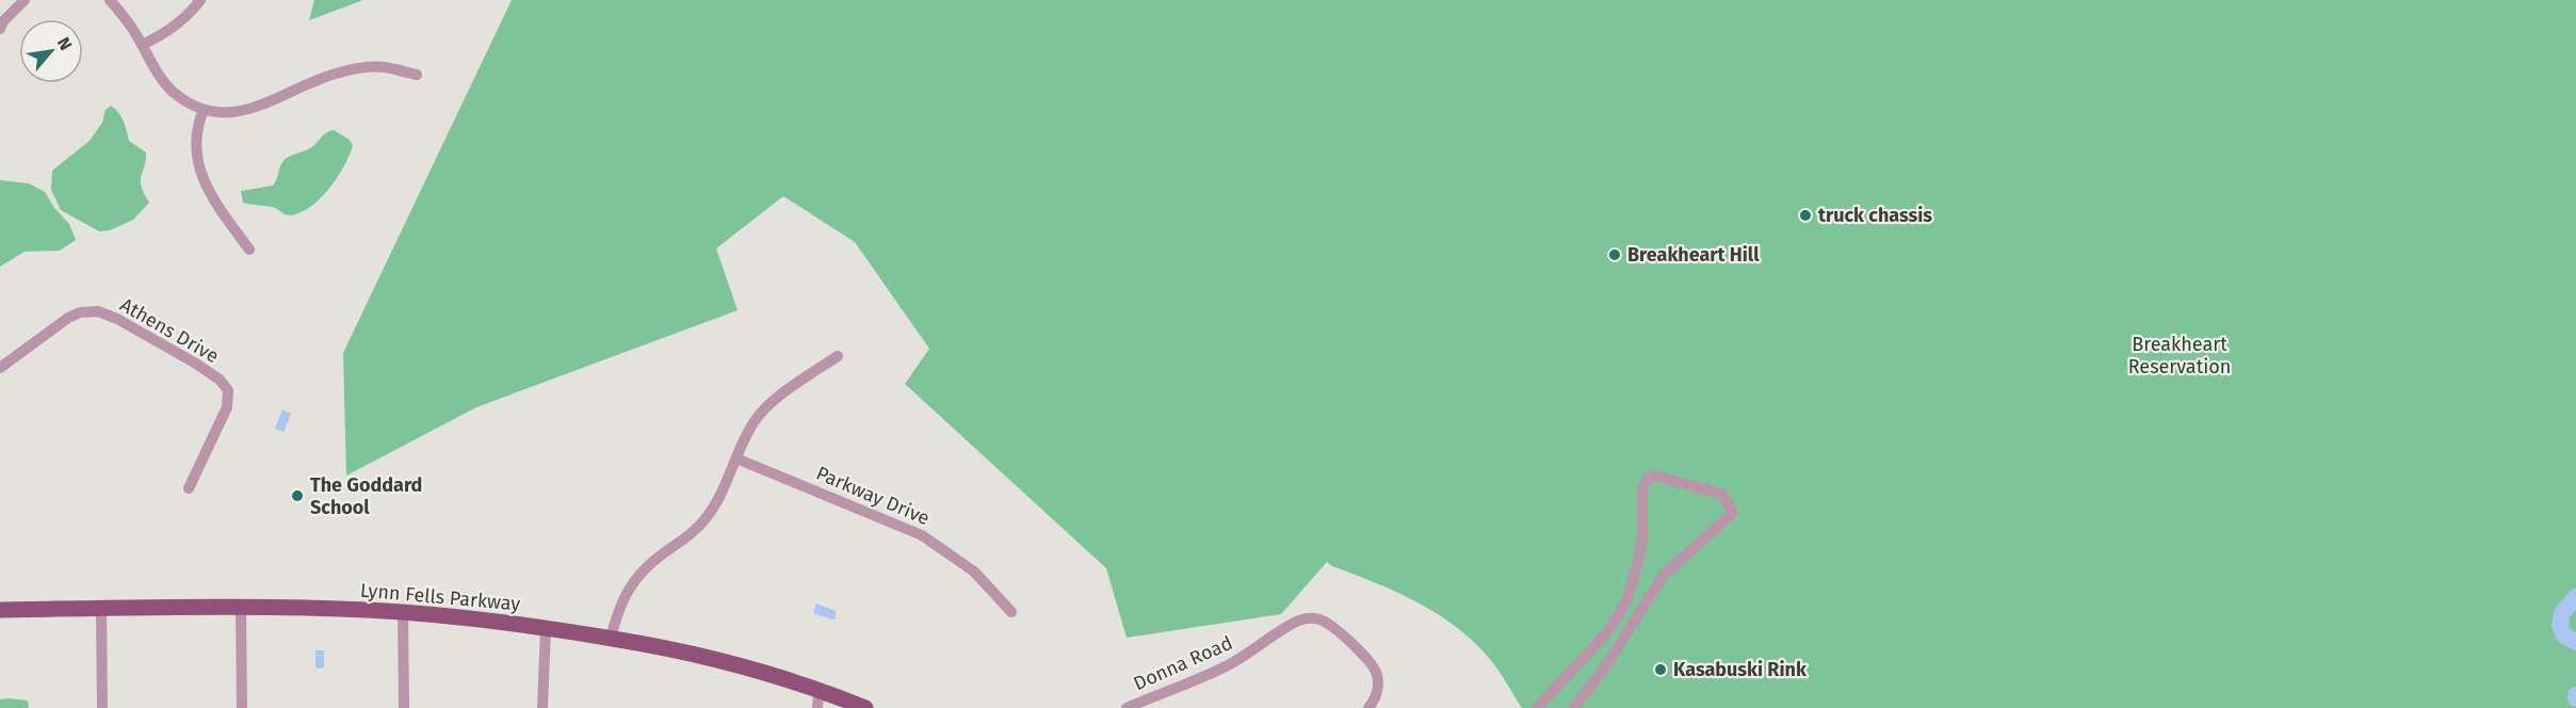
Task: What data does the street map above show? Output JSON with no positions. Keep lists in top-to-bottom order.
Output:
{
  "streets": {
    "main road": ["Lynn Fells Parkway"],
    "street": ["Athens Drive", "Parkway Drive", "Donna Road"]
  },
  "parks": ["Breakheart Reservation"],
  "places": [
    "truck chassis",
    "Breakheart Hill",
    "The Goddard School",
    "Kasabuski Rink"
  ],
  "north": "top right"
}
